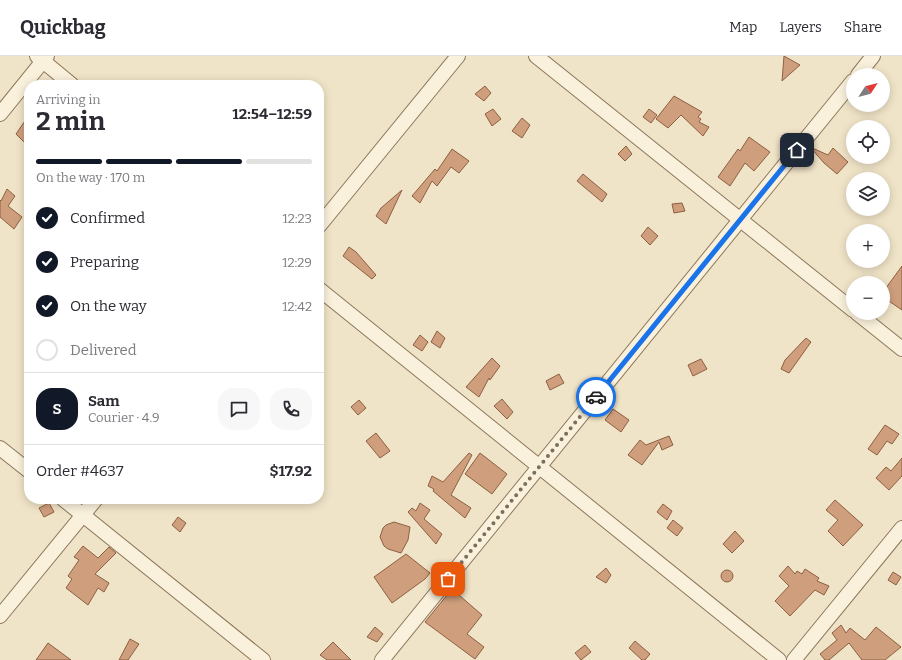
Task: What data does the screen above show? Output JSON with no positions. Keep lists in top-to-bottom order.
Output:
{
  "north": "top right",
  "page": {
    "header": "Quickbag",
    "nav": ["Map", "Layers", "Share"],
    "map_buttons": ["+", "−"],
    "heading": ["2 min", "Arriving in", "12:54–12:59"],
    "panel": [
      "Sam",
      "Courier · 4.9",
      "Order #4637",
      "$17.92"
    ],
    "bar": "On the way · 170 m",
    "list": [
      ["Confirmed", "12:23"],
      ["Preparing", "12:29"],
      ["On the way", "12:42"],
      "Delivered"
    ],
    "round": "S"
  }
}
